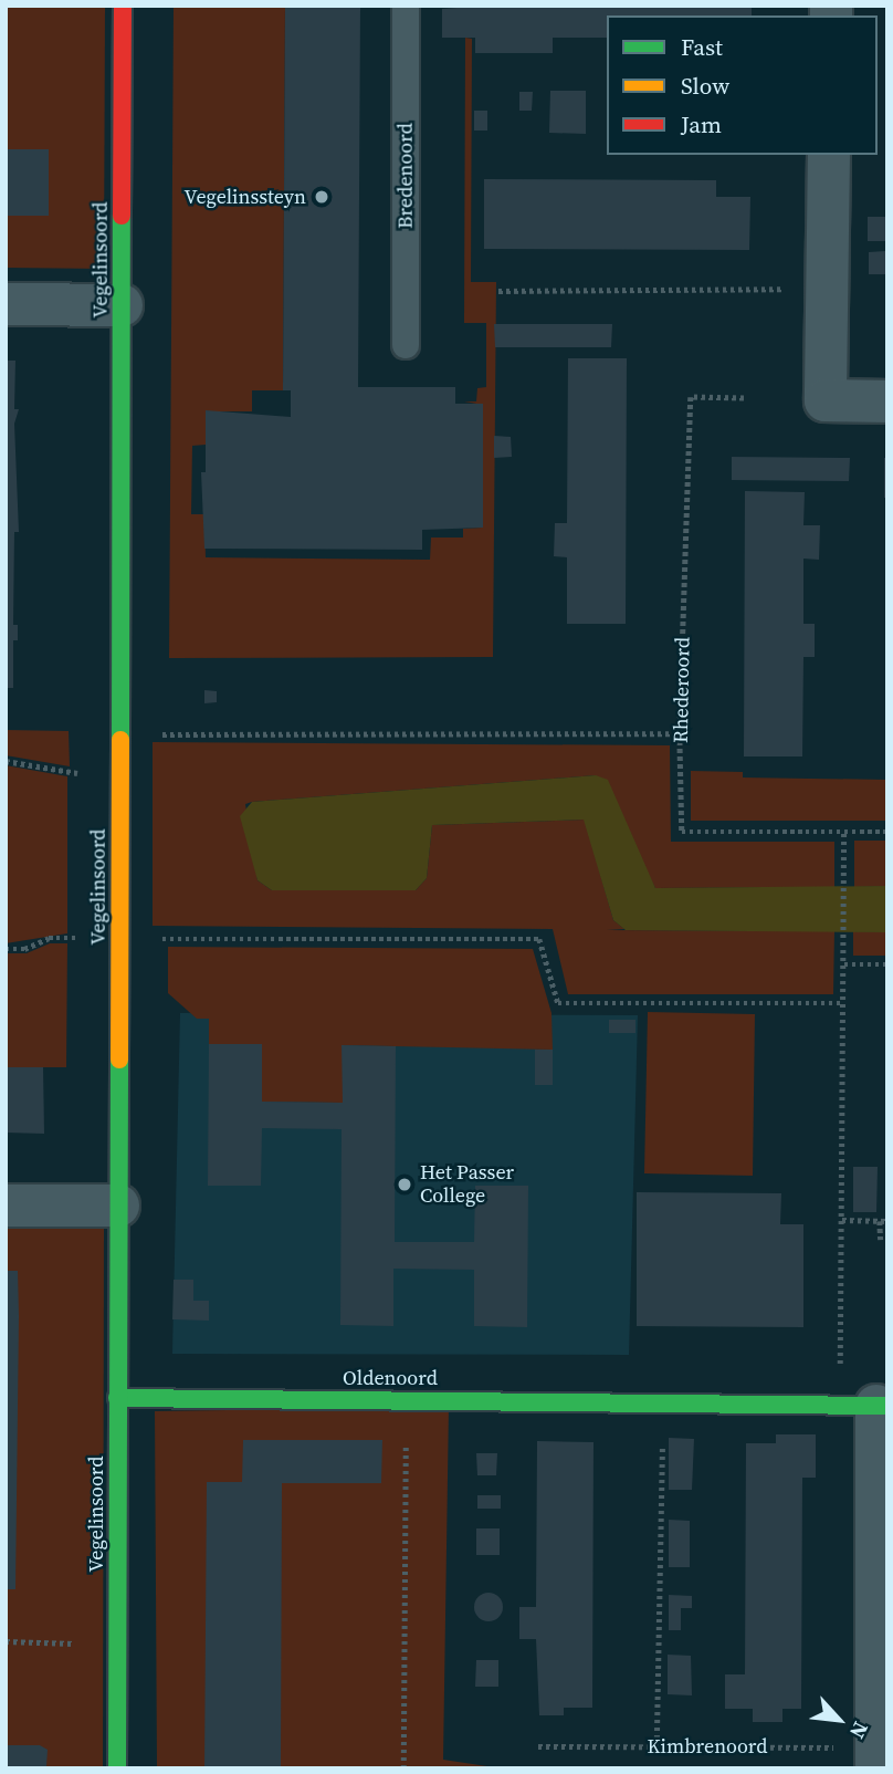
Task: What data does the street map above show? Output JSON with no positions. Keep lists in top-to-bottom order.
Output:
{
  "streets": {
    "street": ["Vegelinsoord", "Oldenoord"],
    "lane": ["Bredenoord"],
    "path": ["Rhederoord", "Kimbrenoord"]
  },
  "crossings": [
    ["Vegelinsoord", "Oldenoord"]
  ],
  "places": ["Vegelinssteyn", "Het Passer College"],
  "legend": ["Fast", "Slow", "Jam"],
  "north": "bottom right"
}
